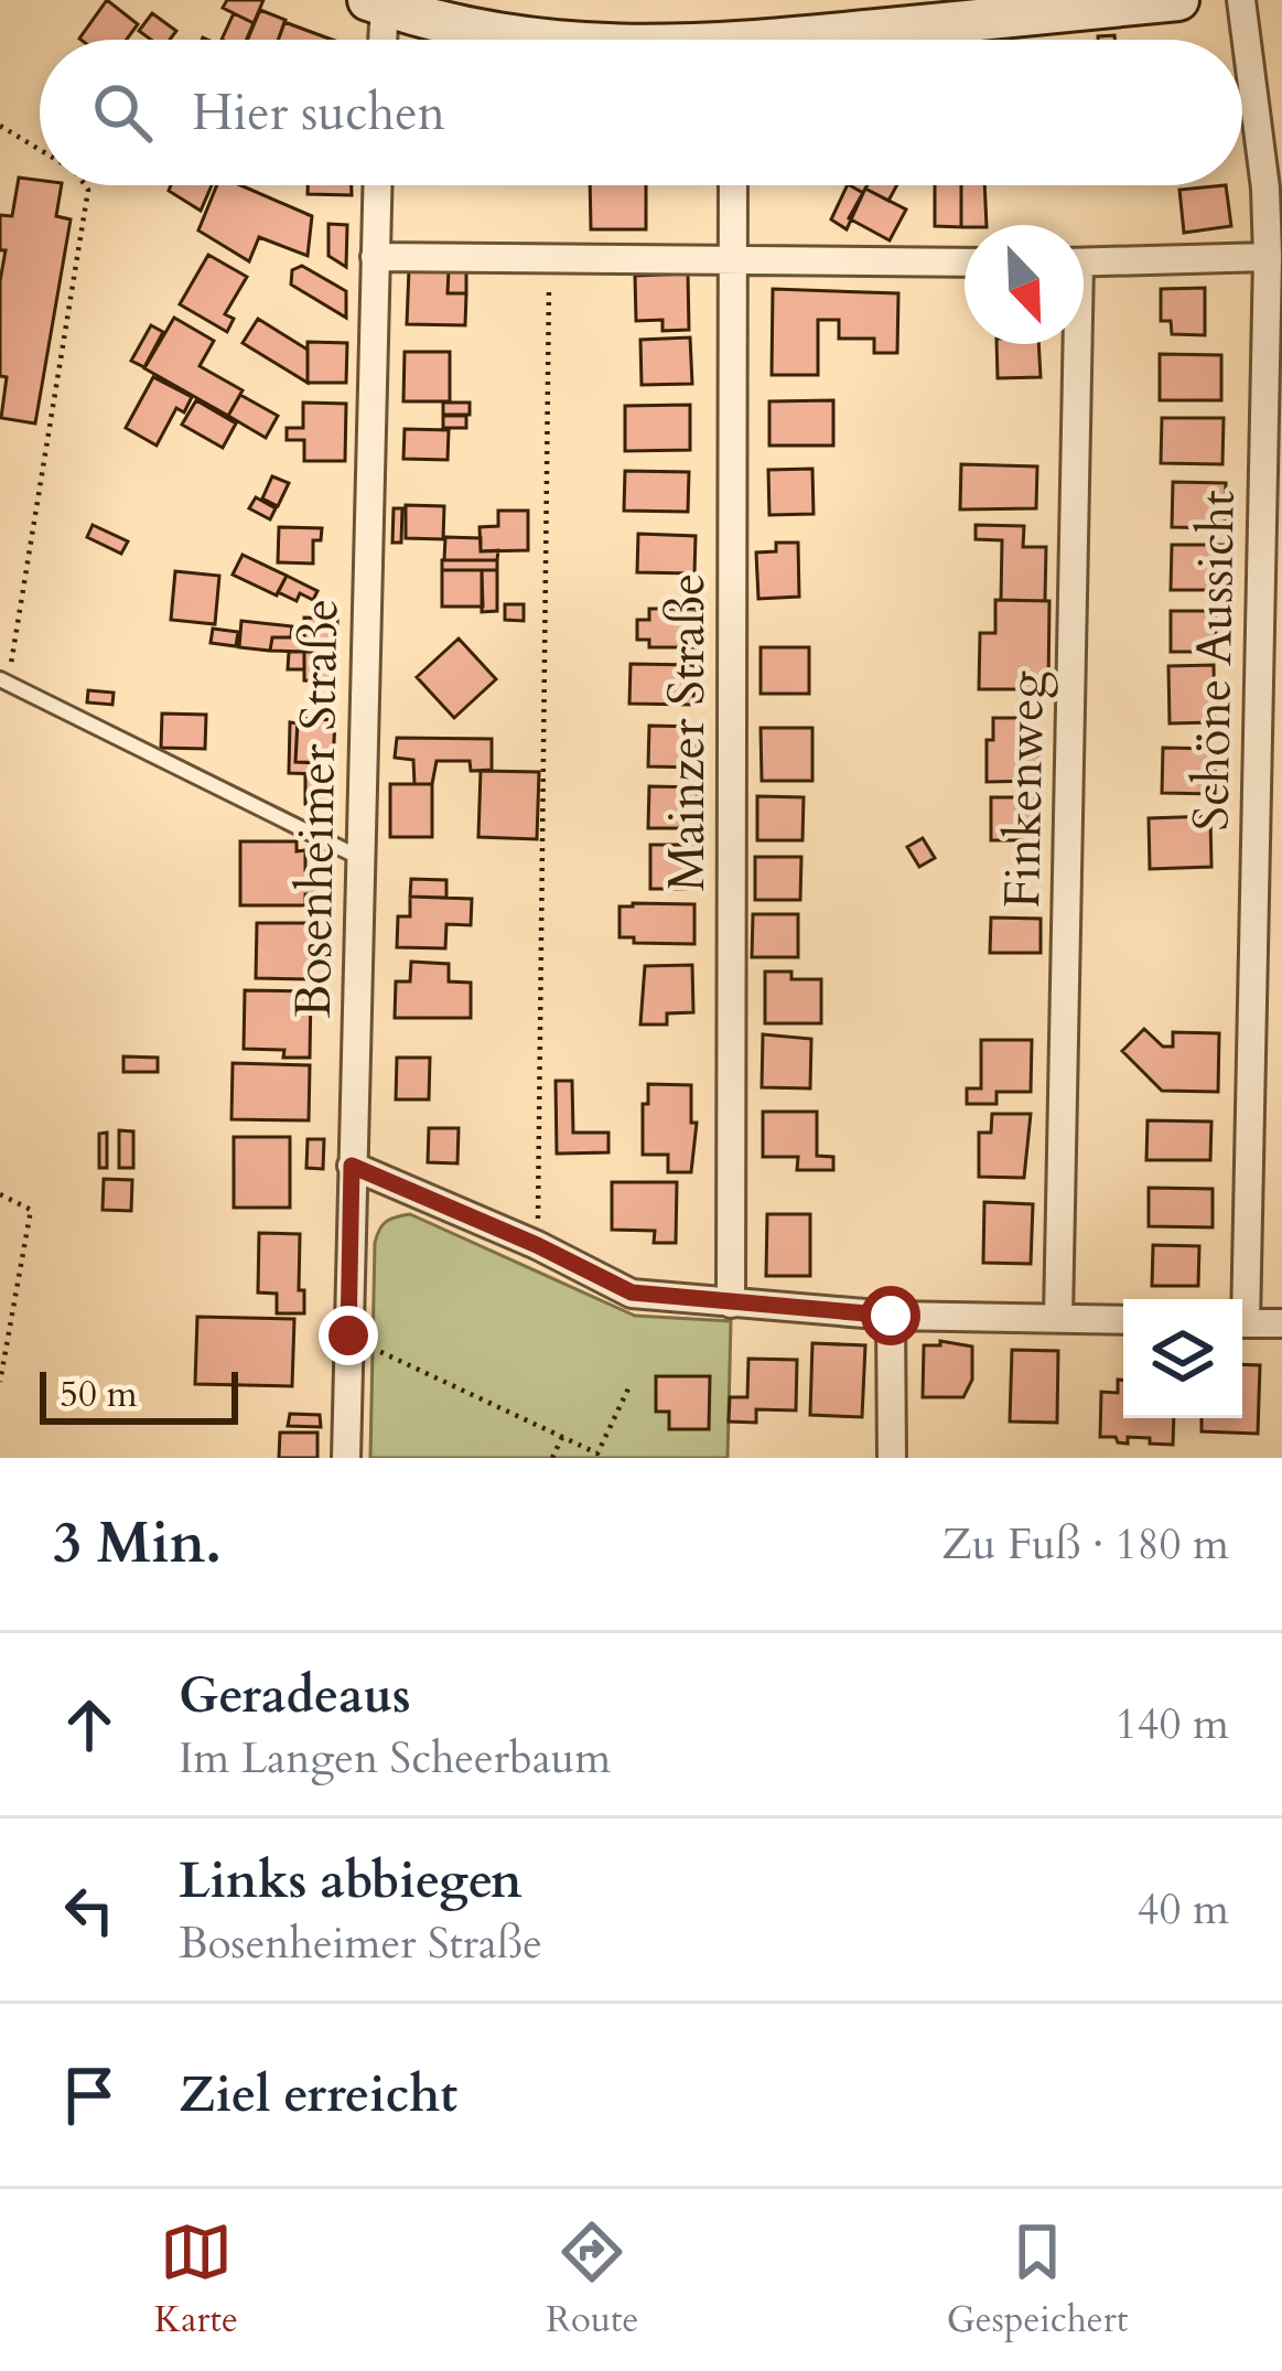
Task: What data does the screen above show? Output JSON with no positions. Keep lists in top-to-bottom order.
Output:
{
  "streets": {
    "street": [
      "Schöne Aussicht",
      "Mainzer Straße",
      "Finkenweg",
      "Bosenheimer Straße"
    ]
  },
  "scale_bar": "50 m",
  "north": "bottom right",
  "page": {
    "search": "Hier suchen",
    "scale": "50 m",
    "heading": ["3 Min.", "Zu Fuß · 180 m"],
    "list": [
      ["Geradeaus", "Im Langen Scheerbaum", "140 m"],
      ["Links abbiegen", "Bosenheimer Straße", "40 m"],
      "Ziel erreicht"
    ],
    "nav": ["Karte", "Route", "Gespeichert"]
  }
}
